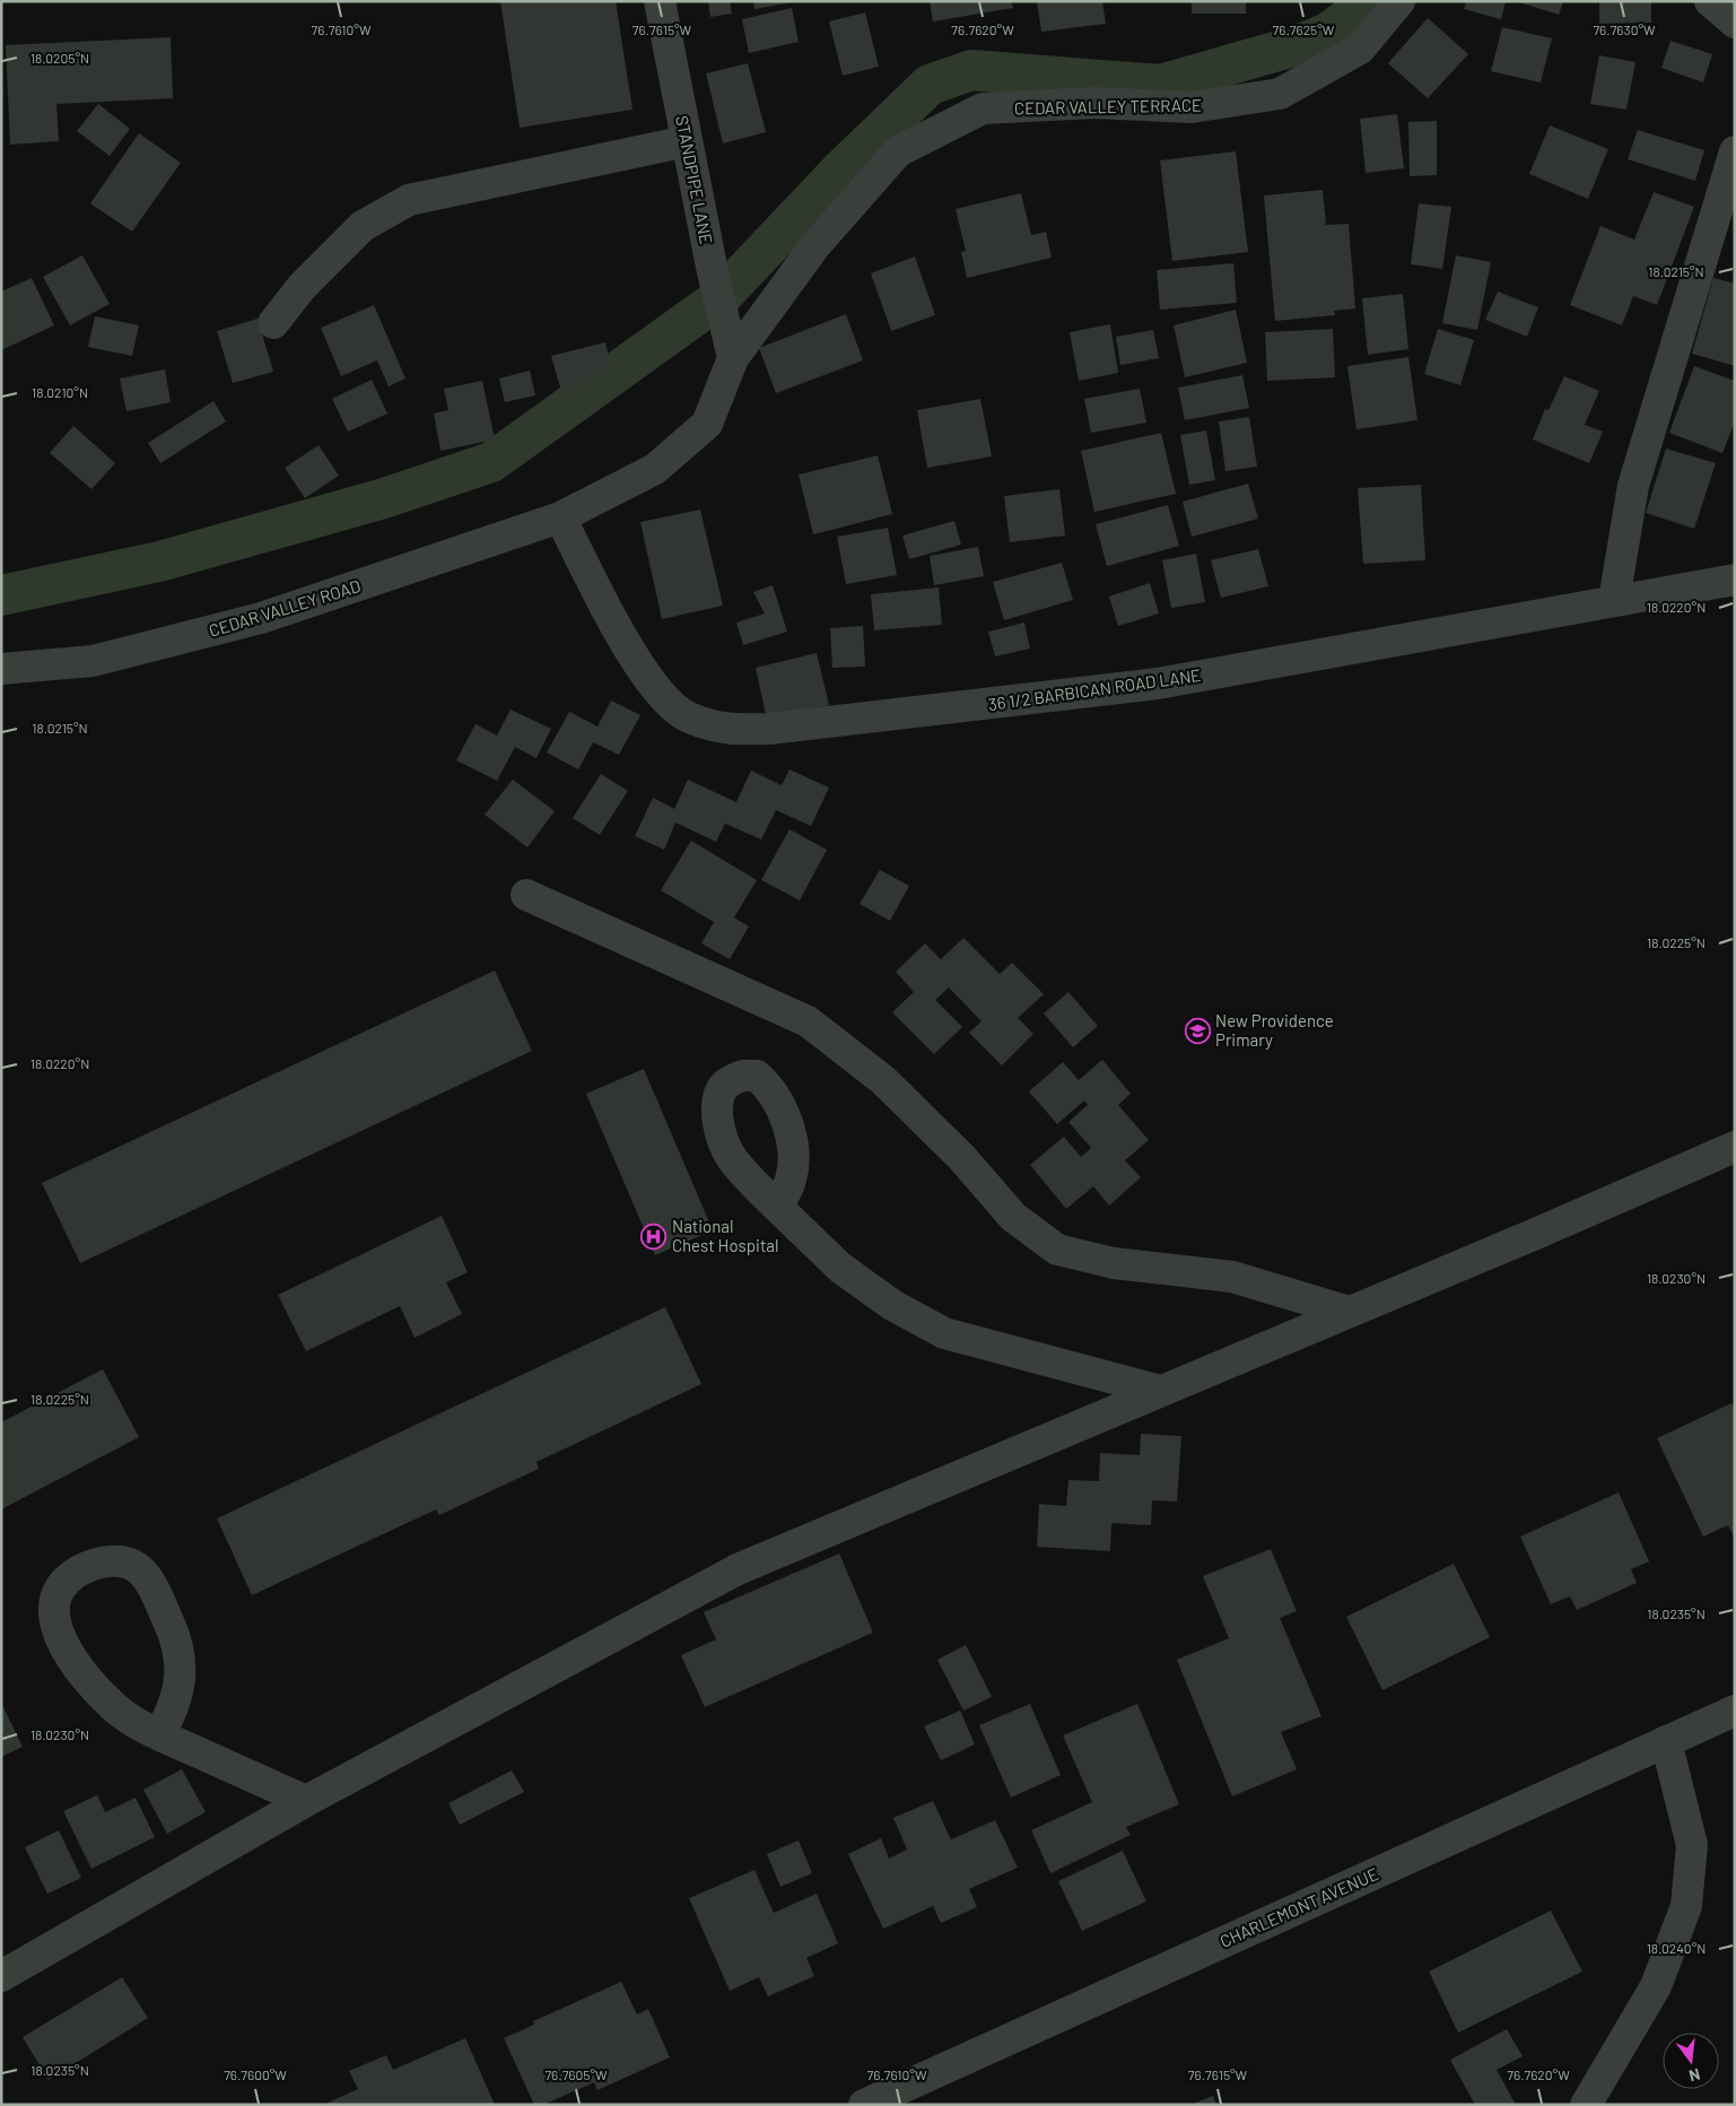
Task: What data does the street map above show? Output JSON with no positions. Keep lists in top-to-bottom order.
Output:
{
  "streets": {
    "street": [
      "CEDAR VALLEY TERRACE",
      "STANDPIPE LANE",
      "CEDAR VALLEY ROAD",
      "36 1/2 BARBICAN ROAD LANE",
      "CHARLEMONT AVENUE"
    ]
  },
  "crossings": [
    ["CEDAR VALLEY TERRACE", "STANDPIPE LANE"],
    ["CEDAR VALLEY TERRACE", "CEDAR VALLEY ROAD"],
    ["CEDAR VALLEY TERRACE", "36 1/2 BARBICAN ROAD LANE"],
    ["CEDAR VALLEY ROAD", "36 1/2 BARBICAN ROAD LANE"]
  ],
  "places": {
    "school or university": ["New Providence Primary"],
    "hospital": ["National Chest Hospital"]
  },
  "north": "bottom",
  "coordinates": [
    "76.7610°W",
    "76.7615°W",
    "76.7620°W",
    "76.7625°W",
    "76.7630°W",
    "18.0205°N",
    "18.0215°N",
    "18.0210°N",
    "18.0220°N",
    "18.0225°N",
    "18.0230°N",
    "18.0235°N",
    "18.0240°N",
    "76.7600°W",
    "76.7605°W"
  ]
}
